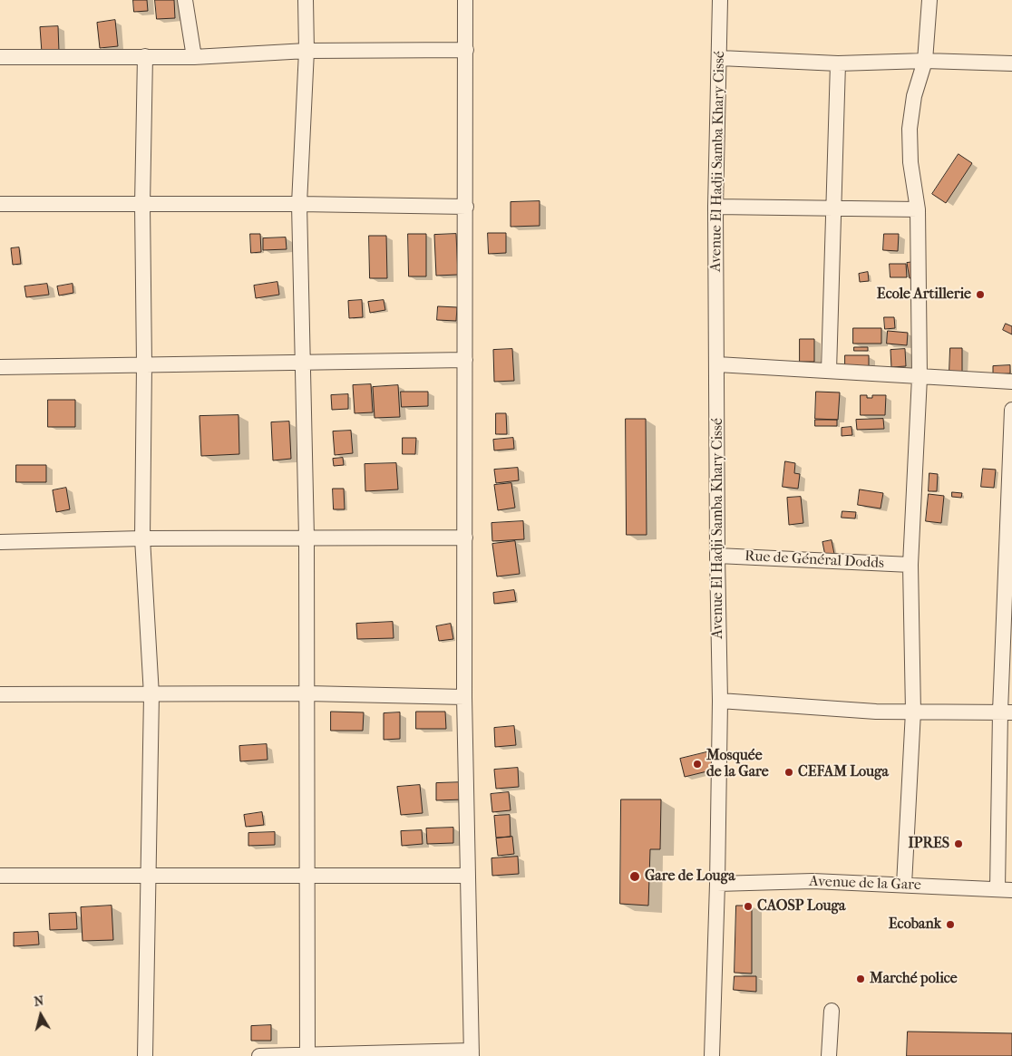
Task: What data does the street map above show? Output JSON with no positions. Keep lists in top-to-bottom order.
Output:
{
  "streets": {
    "street": ["Avenue El Hadji Samba Khary Cissé", "Rue de Général Dodds", "Avenue de la Gare"]
  },
  "crossings": [
    ["Avenue El Hadji Samba Khary Cissé", "Rue de Général Dodds"],
    ["Avenue El Hadji Samba Khary Cissé", "Avenue de la Gare"]
  ],
  "places": [
    "Ecole Artillerie",
    "Mosquée de la Gare",
    "CEFAM Louga",
    "IPRES",
    "Gare de Louga",
    "CAOSP Louga",
    "Ecobank",
    "Marché police"
  ],
  "north": "top"
}
